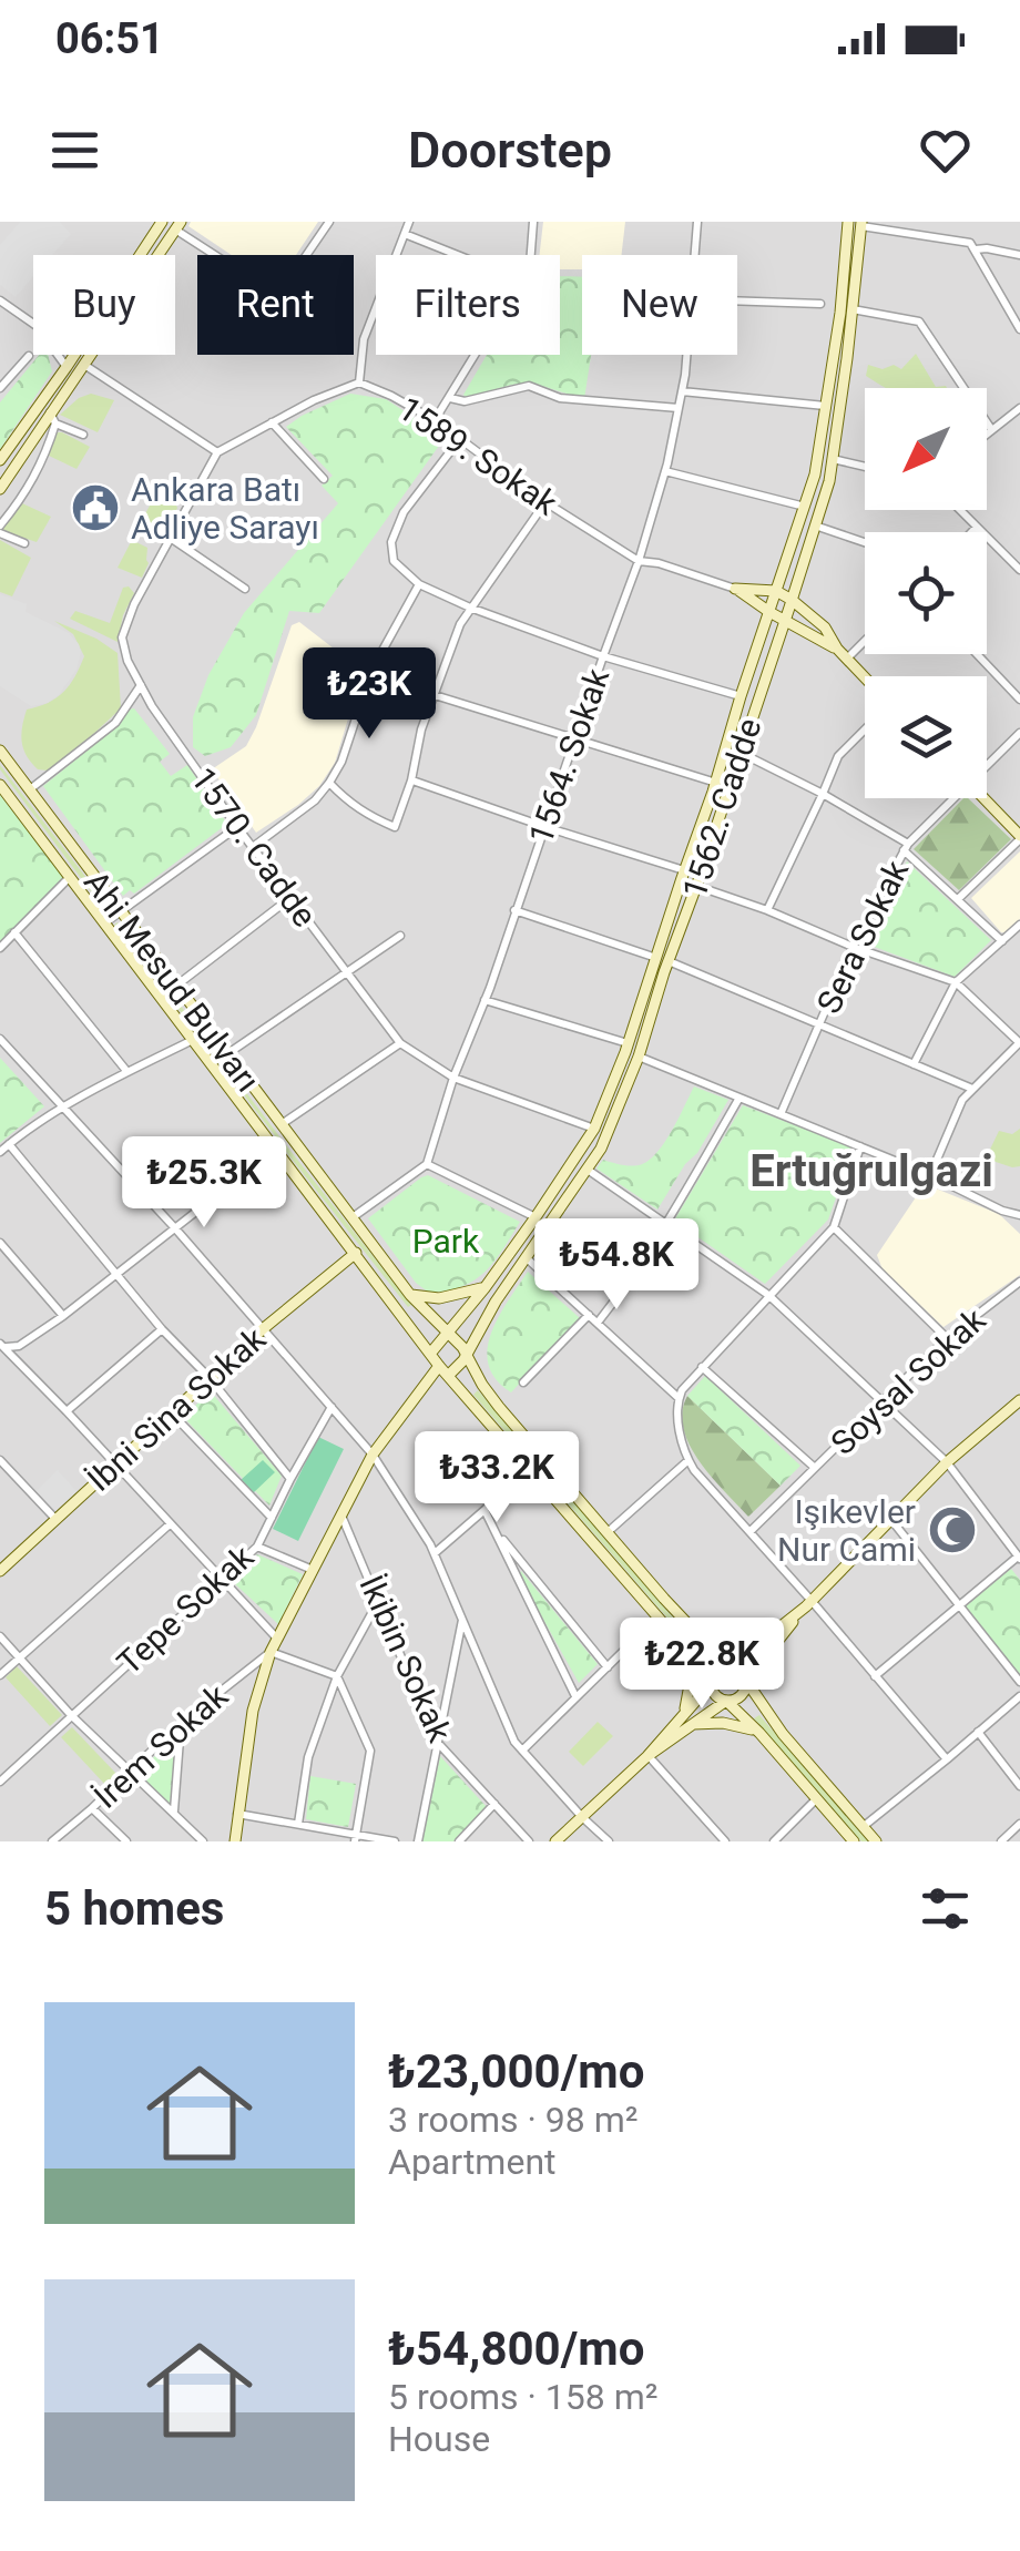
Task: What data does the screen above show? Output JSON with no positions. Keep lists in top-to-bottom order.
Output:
{
  "streets": {
    "main road": ["1562. Cadde", "Ahi Mesud Bulvarı", "İbni Sina Sokak"],
    "street": [
      "1589. Sokak",
      "1564. Sokak",
      "1570. Cadde",
      "Sera Sokak",
      "Soysal Sokak",
      "Tepe Sokak",
      "İkibin Sokak",
      "İrem Sokak"
    ]
  },
  "crossings": [
    ["1589. Sokak", "1564. Sokak"],
    ["1589. Sokak", "1570. Cadde"],
    ["1564. Sokak", "1570. Cadde"],
    ["1562. Cadde", "1570. Cadde"],
    ["1562. Cadde", "Ahi Mesud Bulvarı"],
    ["Ahi Mesud Bulvarı", "İbni Sina Sokak"]
  ],
  "districts": ["Ertuğrulgazi"],
  "parks": ["Park"],
  "places": {
    "public building": ["Ankara Batı Adliye Sarayı"],
    "mosque": ["Işıkevler Nur Cami"]
  },
  "north": "bottom left",
  "page": {
    "status": "06:51",
    "header": "Doorstep",
    "chip": [
      "Buy",
      "Rent",
      "Filters",
      "New"
    ],
    "price": [
      "₺23K",
      "₺25.3K",
      "₺54.8K",
      "₺33.2K",
      "₺22.8K"
    ],
    "heading": "5 homes",
    "list": [
      {
        "name": "₺23,000/mo",
        "note": "3 rooms · 98 m² · Apartment"
      },
      {
        "name": "₺54,800/mo",
        "note": "5 rooms · 158 m² · House"
      }
    ]
  }
}
